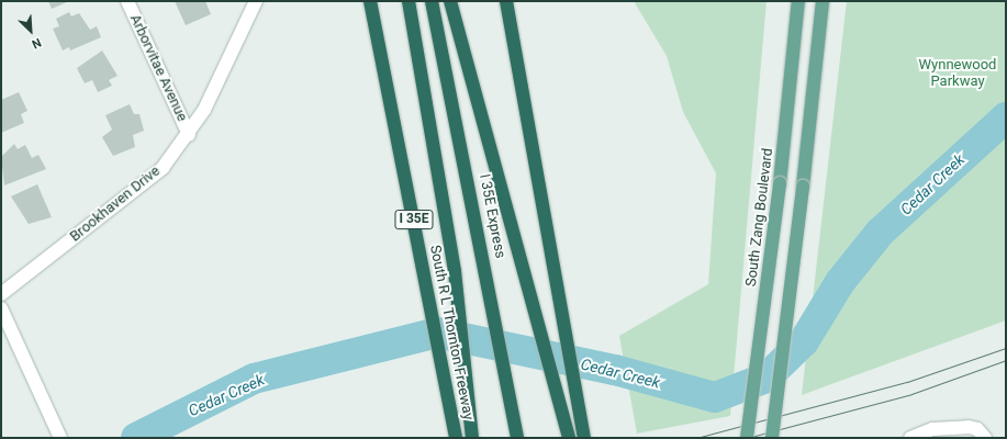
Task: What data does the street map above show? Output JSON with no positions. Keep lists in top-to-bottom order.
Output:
{
  "streets": {
    "highway": ["I 35E Express", "I 35E", "South R L Thornton Freeway"],
    "main road": ["South Zang Boulevard"],
    "street": ["Arborvitae Avenue", "Brookhaven Drive"]
  },
  "crossings": [
    ["Arborvitae Avenue", "Brookhaven Drive"]
  ],
  "water": ["Cedar Creek"],
  "parks": ["Wynnewood Parkway"],
  "north": "bottom right"
}
